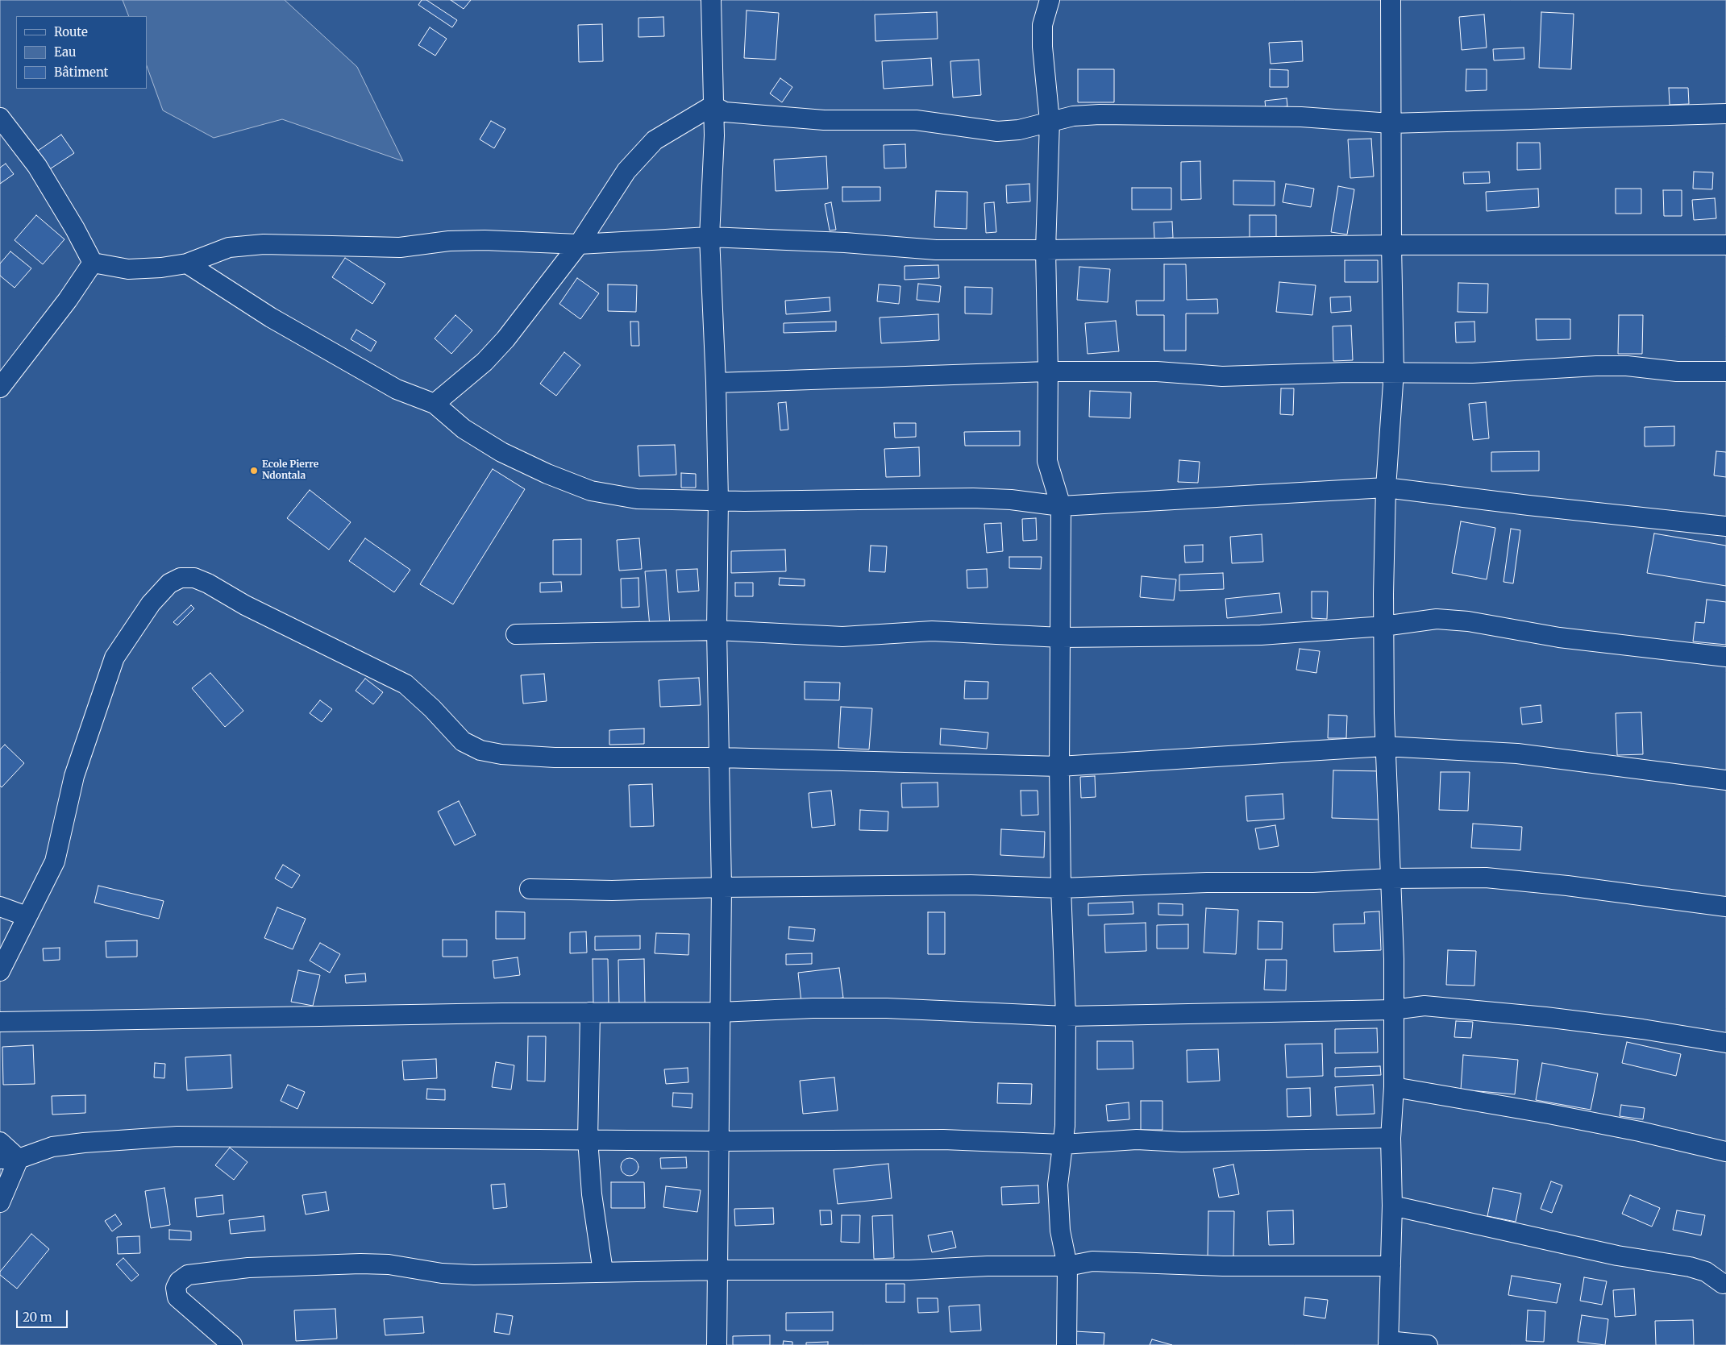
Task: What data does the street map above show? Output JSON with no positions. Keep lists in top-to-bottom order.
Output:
{
  "places": ["Ecole Pierre Ndontala"],
  "legend": ["Route", "Eau", "Bâtiment"],
  "scale_bar": "20 m"
}
